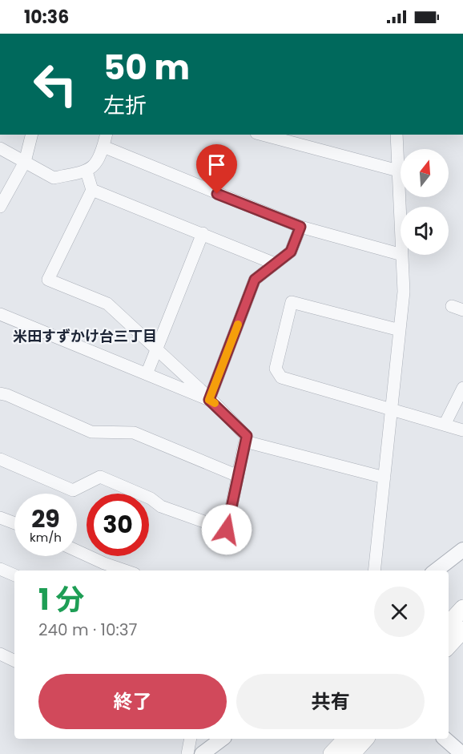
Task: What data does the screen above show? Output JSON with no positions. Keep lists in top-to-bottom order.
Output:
{
  "districts": ["米田すずかけ台三丁目"],
  "north": "top",
  "page": {
    "status": "10:36",
    "turn": ["50 m", "左折"],
    "speed": "29 km/h",
    "limit": "30",
    "heading": ["1 分", "240 m · 10:37"],
    "buttons": ["終了", "共有"]
  }
}
